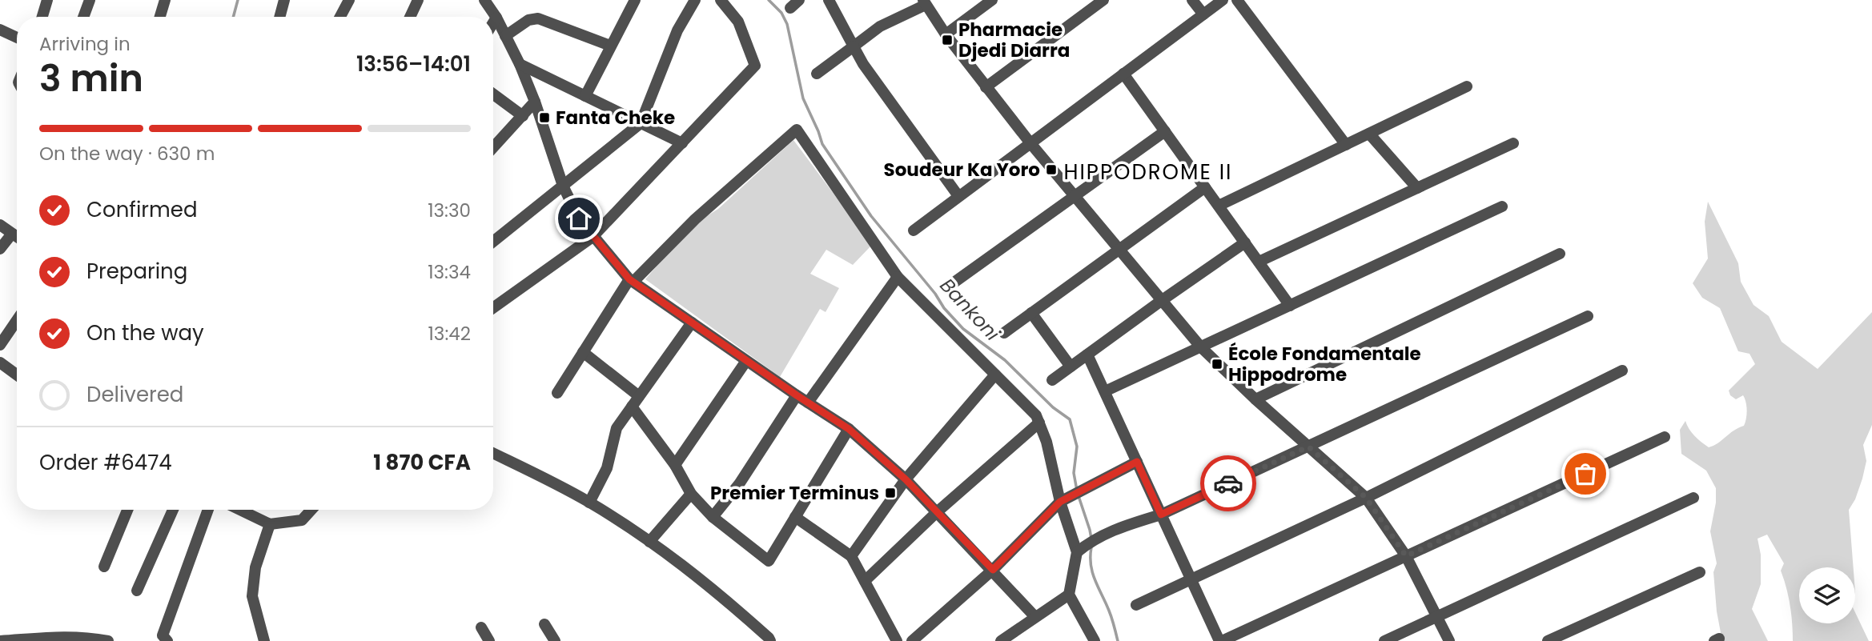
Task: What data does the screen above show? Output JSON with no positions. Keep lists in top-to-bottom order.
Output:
{
  "districts": ["HIPPODROME II"],
  "water": ["Bankoni"],
  "places": {
    "transit": [
      "Pharmacie Djedi Diarra",
      "Fanta Cheke",
      "Soudeur Ka Yoro",
      "École Fondamentale Hippodrome",
      "Premier Terminus"
    ]
  },
  "page": {
    "heading": ["3 min", "Arriving in", "13:56–14:01"],
    "panel": ["Order #6474", "1 870 CFA"],
    "bar": "On the way · 630 m",
    "list": [
      ["Confirmed", "13:30"],
      ["Preparing", "13:34"],
      ["On the way", "13:42"],
      "Delivered"
    ]
  }
}
